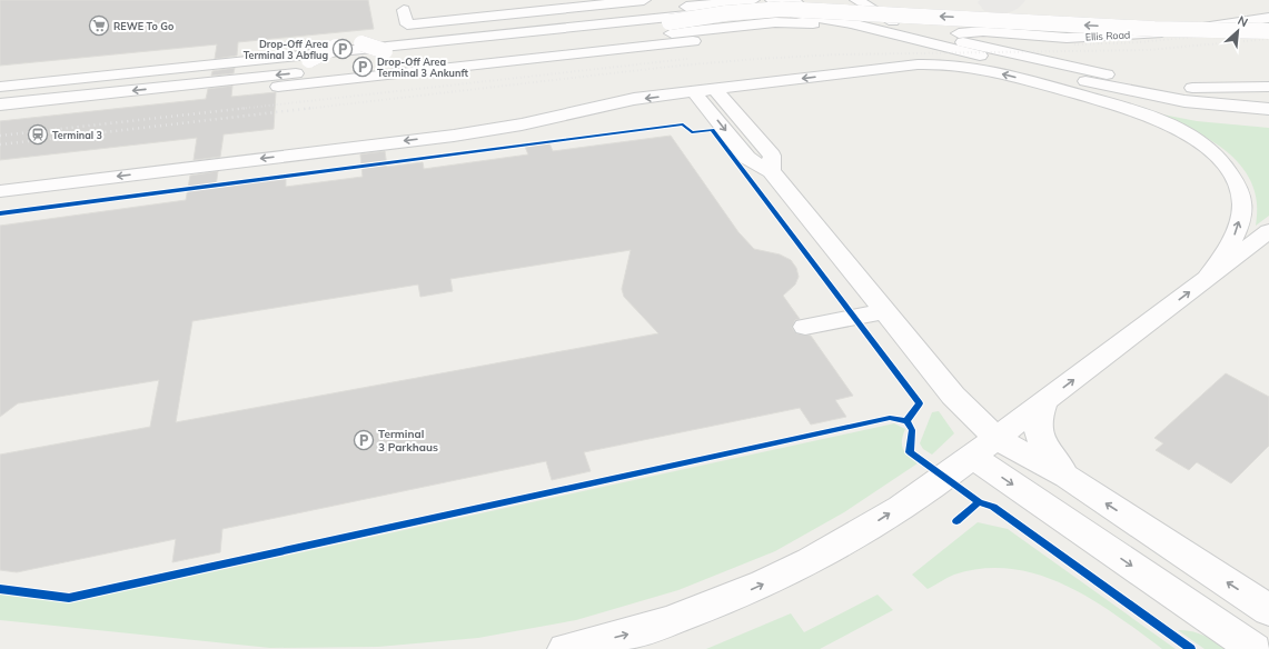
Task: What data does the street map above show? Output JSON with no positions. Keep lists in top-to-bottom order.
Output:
{
  "streets": {
    "lane": ["Ellis Road"]
  },
  "places": {
    "supermarket": ["REWE To Go"],
    "parking": ["Drop-Off Area Terminal 3 Abflug", "Drop-Off Area Terminal 3 Ankunft", "Terminal 3 Parkhaus"],
    "station": ["Terminal 3"]
  },
  "north": "top right"
}
